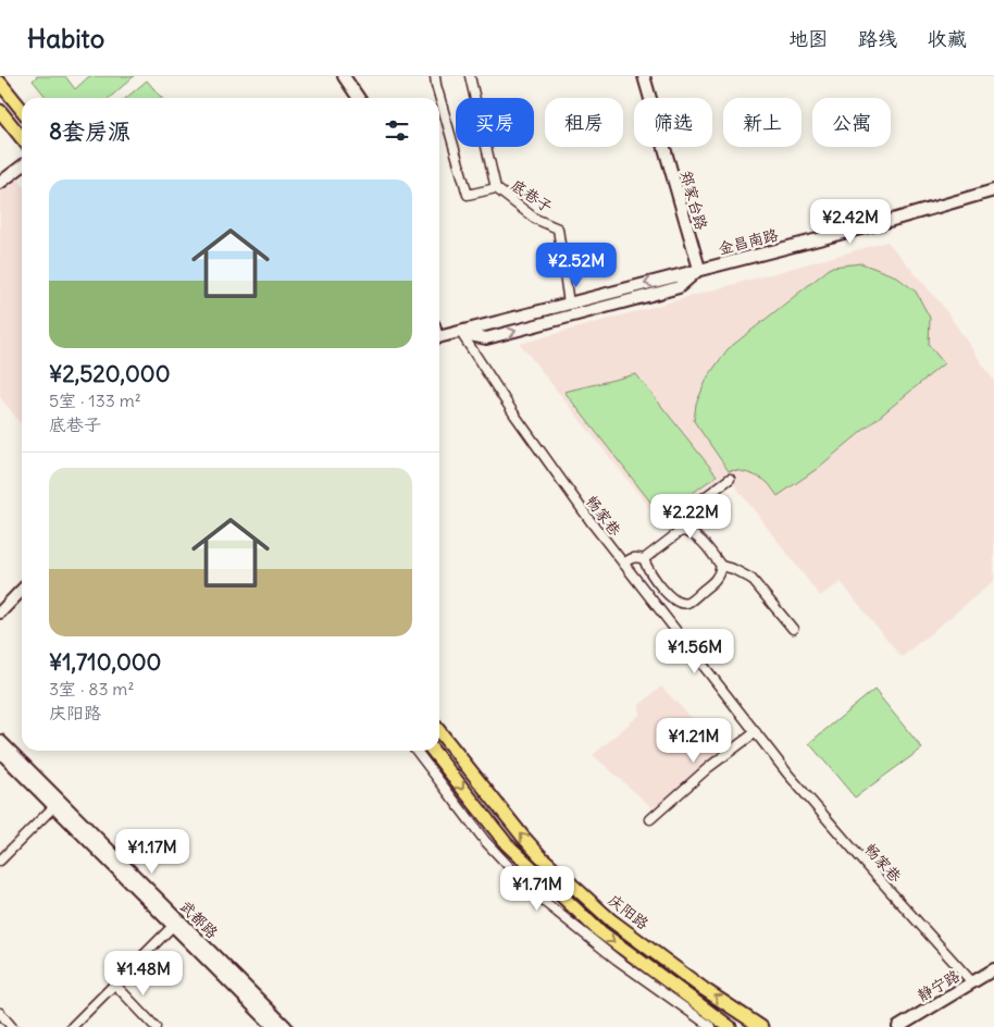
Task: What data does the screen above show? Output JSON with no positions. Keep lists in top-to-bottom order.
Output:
{
  "streets": {
    "main road": ["庆阳路"],
    "street": [
      "底巷子",
      "郑家台路",
      "金昌南路",
      "畅家巷",
      "武都路",
      "静宁路"
    ]
  },
  "crossings": [
    ["底巷子", "金昌南路"],
    ["郑家台路", "金昌南路"],
    ["金昌南路", "畅家巷"],
    ["畅家巷", "静宁路"]
  ],
  "page": {
    "header": "Habito",
    "nav": ["地图", "路线", "收藏"],
    "chip": [
      "买房",
      "租房",
      "筛选",
      "新上",
      "公寓"
    ],
    "heading": "8套房源",
    "list": [
      {
        "name": "¥2,520,000",
        "note": "5室 · 133 m² · 底巷子"
      },
      {
        "name": "¥1,710,000",
        "note": "3室 · 83 m² · 庆阳路"
      }
    ],
    "price": [
      "¥2.42M",
      "¥2.52M",
      "¥2.22M",
      "¥1.56M",
      "¥1.21M",
      "¥1.17M",
      "¥1.71M",
      "¥1.48M"
    ]
  }
}
